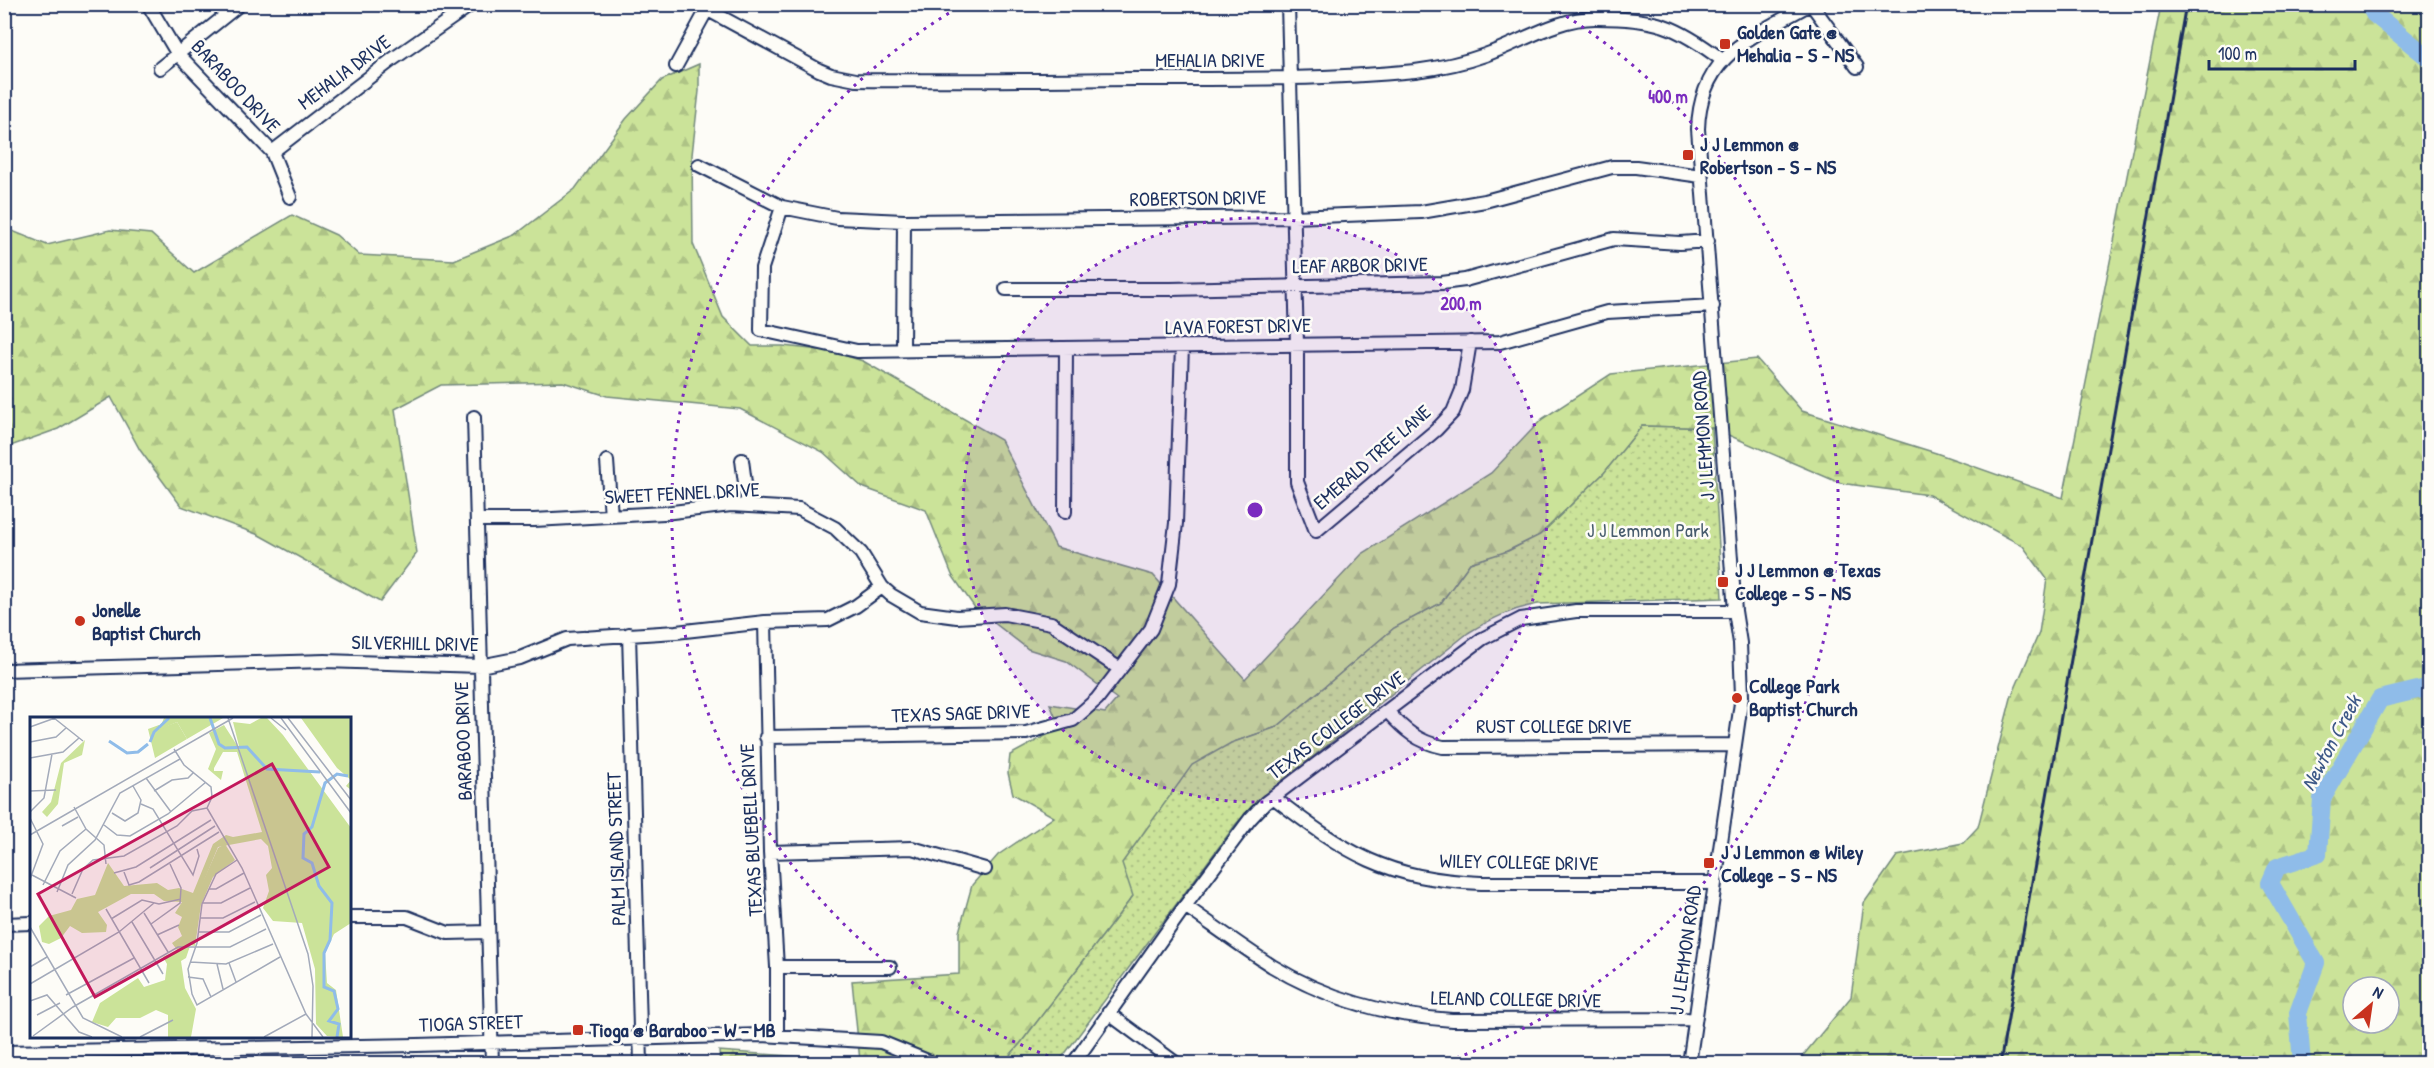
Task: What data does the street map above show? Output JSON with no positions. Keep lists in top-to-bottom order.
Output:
{
  "streets": {
    "street": [
      "MEHALIA DRIVE",
      "BARABOO DRIVE",
      "ROBERTSON DRIVE",
      "LEAF ARBOR DRIVE",
      "LAVA FOREST DRIVE",
      "J J LEMMON ROAD",
      "EMERALD TREE LANE",
      "SWEET FENNEL DRIVE",
      "SILVERHILL DRIVE",
      "TEXAS SAGE DRIVE",
      "TEXAS COLLEGE DRIVE",
      "RUST COLLEGE DRIVE",
      "TEXAS BLUEBELL DRIVE",
      "PALM ISLAND STREET",
      "WILEY COLLEGE DRIVE",
      "LELAND COLLEGE DRIVE",
      "TIOGA STREET"
    ]
  },
  "crossings": [
    ["MEHALIA DRIVE", "BARABOO DRIVE"],
    ["MEHALIA DRIVE", "J J LEMMON ROAD"],
    ["BARABOO DRIVE", "SWEET FENNEL DRIVE"],
    ["BARABOO DRIVE", "SILVERHILL DRIVE"],
    ["BARABOO DRIVE", "TIOGA STREET"],
    ["ROBERTSON DRIVE", "LAVA FOREST DRIVE"],
    ["ROBERTSON DRIVE", "J J LEMMON ROAD"],
    ["LEAF ARBOR DRIVE", "J J LEMMON ROAD"],
    ["LAVA FOREST DRIVE", "J J LEMMON ROAD"],
    ["LAVA FOREST DRIVE", "EMERALD TREE LANE"],
    ["LAVA FOREST DRIVE", "TEXAS SAGE DRIVE"],
    ["J J LEMMON ROAD", "TEXAS COLLEGE DRIVE"],
    ["J J LEMMON ROAD", "RUST COLLEGE DRIVE"],
    ["J J LEMMON ROAD", "WILEY COLLEGE DRIVE"],
    ["J J LEMMON ROAD", "LELAND COLLEGE DRIVE"],
    ["SWEET FENNEL DRIVE", "SILVERHILL DRIVE"],
    ["SWEET FENNEL DRIVE", "TEXAS SAGE DRIVE"],
    ["SILVERHILL DRIVE", "TEXAS BLUEBELL DRIVE"],
    ["SILVERHILL DRIVE", "PALM ISLAND STREET"],
    ["TEXAS SAGE DRIVE", "TEXAS BLUEBELL DRIVE"],
    ["TEXAS COLLEGE DRIVE", "RUST COLLEGE DRIVE"],
    ["TEXAS COLLEGE DRIVE", "WILEY COLLEGE DRIVE"],
    ["TEXAS COLLEGE DRIVE", "LELAND COLLEGE DRIVE"],
    ["TEXAS BLUEBELL DRIVE", "TIOGA STREET"],
    ["PALM ISLAND STREET", "TIOGA STREET"]
  ],
  "water": ["Newton Creek"],
  "parks": ["J J Lemmon Park"],
  "places": {
    "transit": [
      "Golden Gate @ Mehalia - S - NS",
      "J J Lemmon @ Robertson - S - NS",
      "J J Lemmon @ Texas College - S - NS",
      "J J Lemmon @ Wiley College - S - NS",
      "Tioga @ Baraboo - W - MB"
    ],
    "other": ["Jonelle Baptist Church", "College Park Baptist Church"]
  },
  "scale_bar": "100 m",
  "north": "top right",
  "rings": ["400 m", "200 m"]
}
